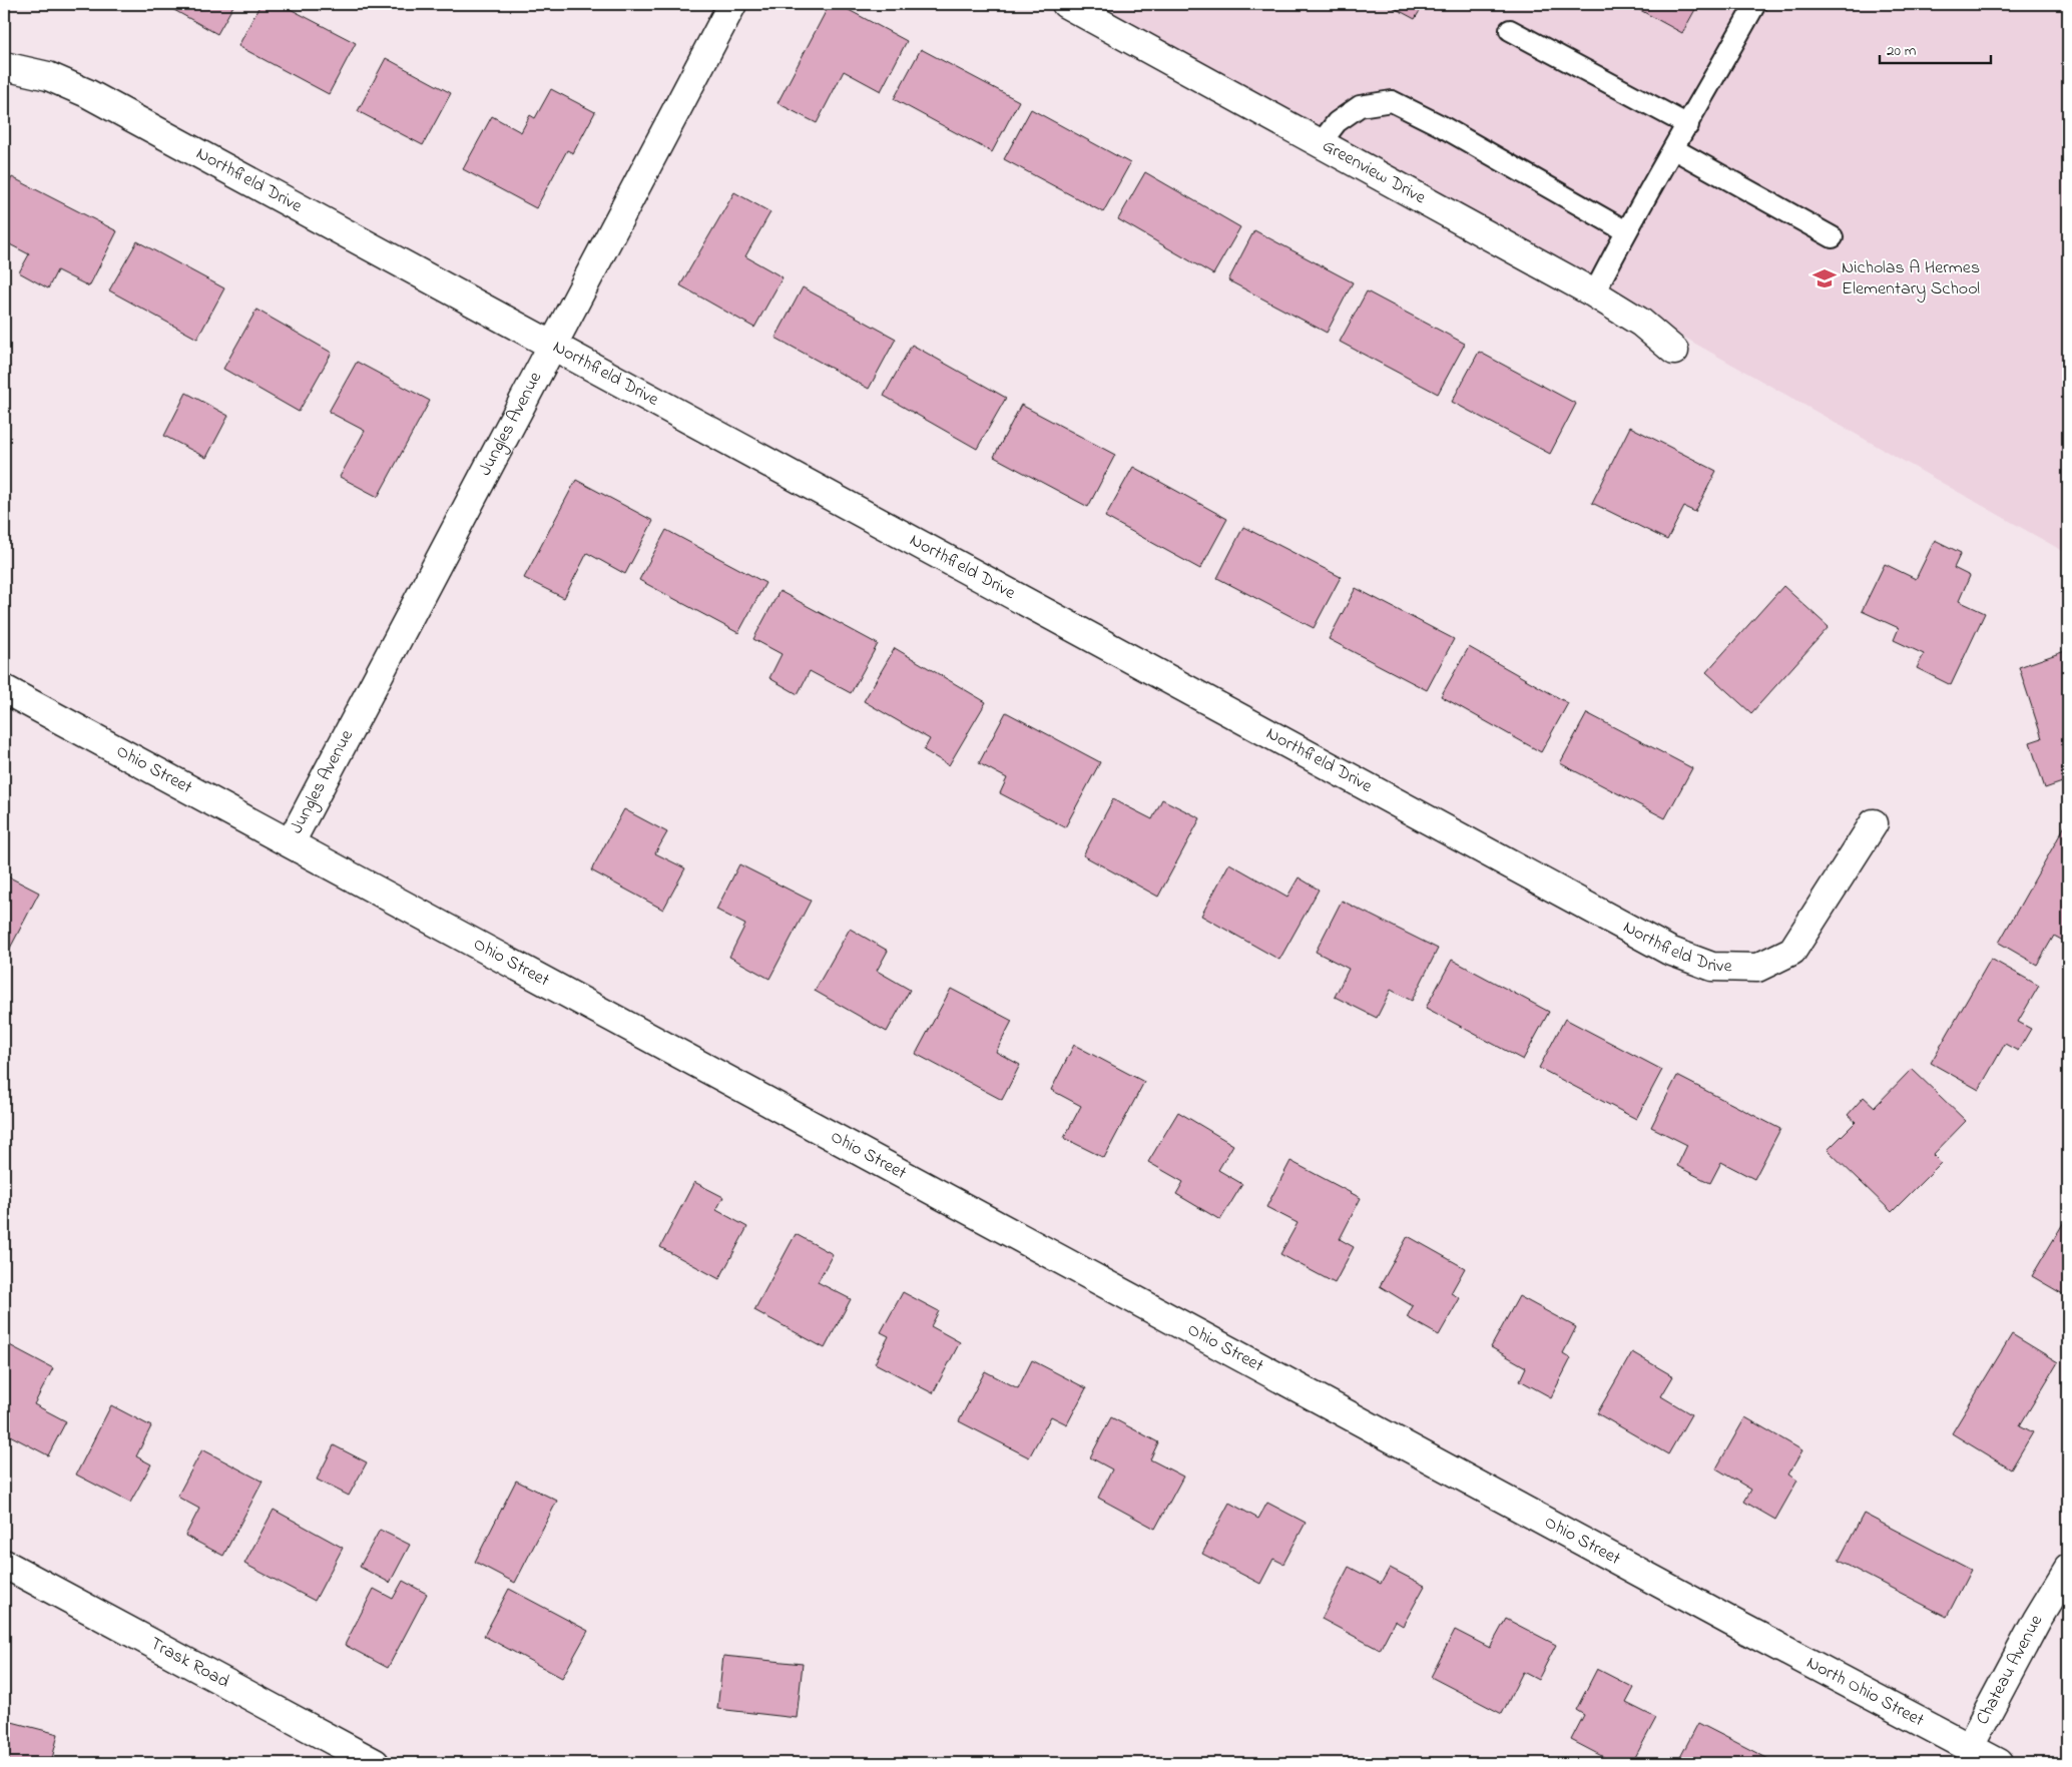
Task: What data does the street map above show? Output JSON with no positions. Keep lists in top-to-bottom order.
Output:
{
  "streets": {
    "street": [
      "Greenview Drive",
      "Northfield Drive",
      "Jungles Avenue",
      "Ohio Street",
      "Trask Road",
      "Chateau Avenue",
      "North Ohio Street"
    ]
  },
  "crossings": [
    ["Northfield Drive", "Jungles Avenue"],
    ["Jungles Avenue", "Ohio Street"],
    ["Ohio Street", "North Ohio Street"],
    ["Chateau Avenue", "North Ohio Street"]
  ],
  "places": {
    "school or university": ["Nicholas A Hermes Elementary School"]
  },
  "scale_bar": "20 m"
}
